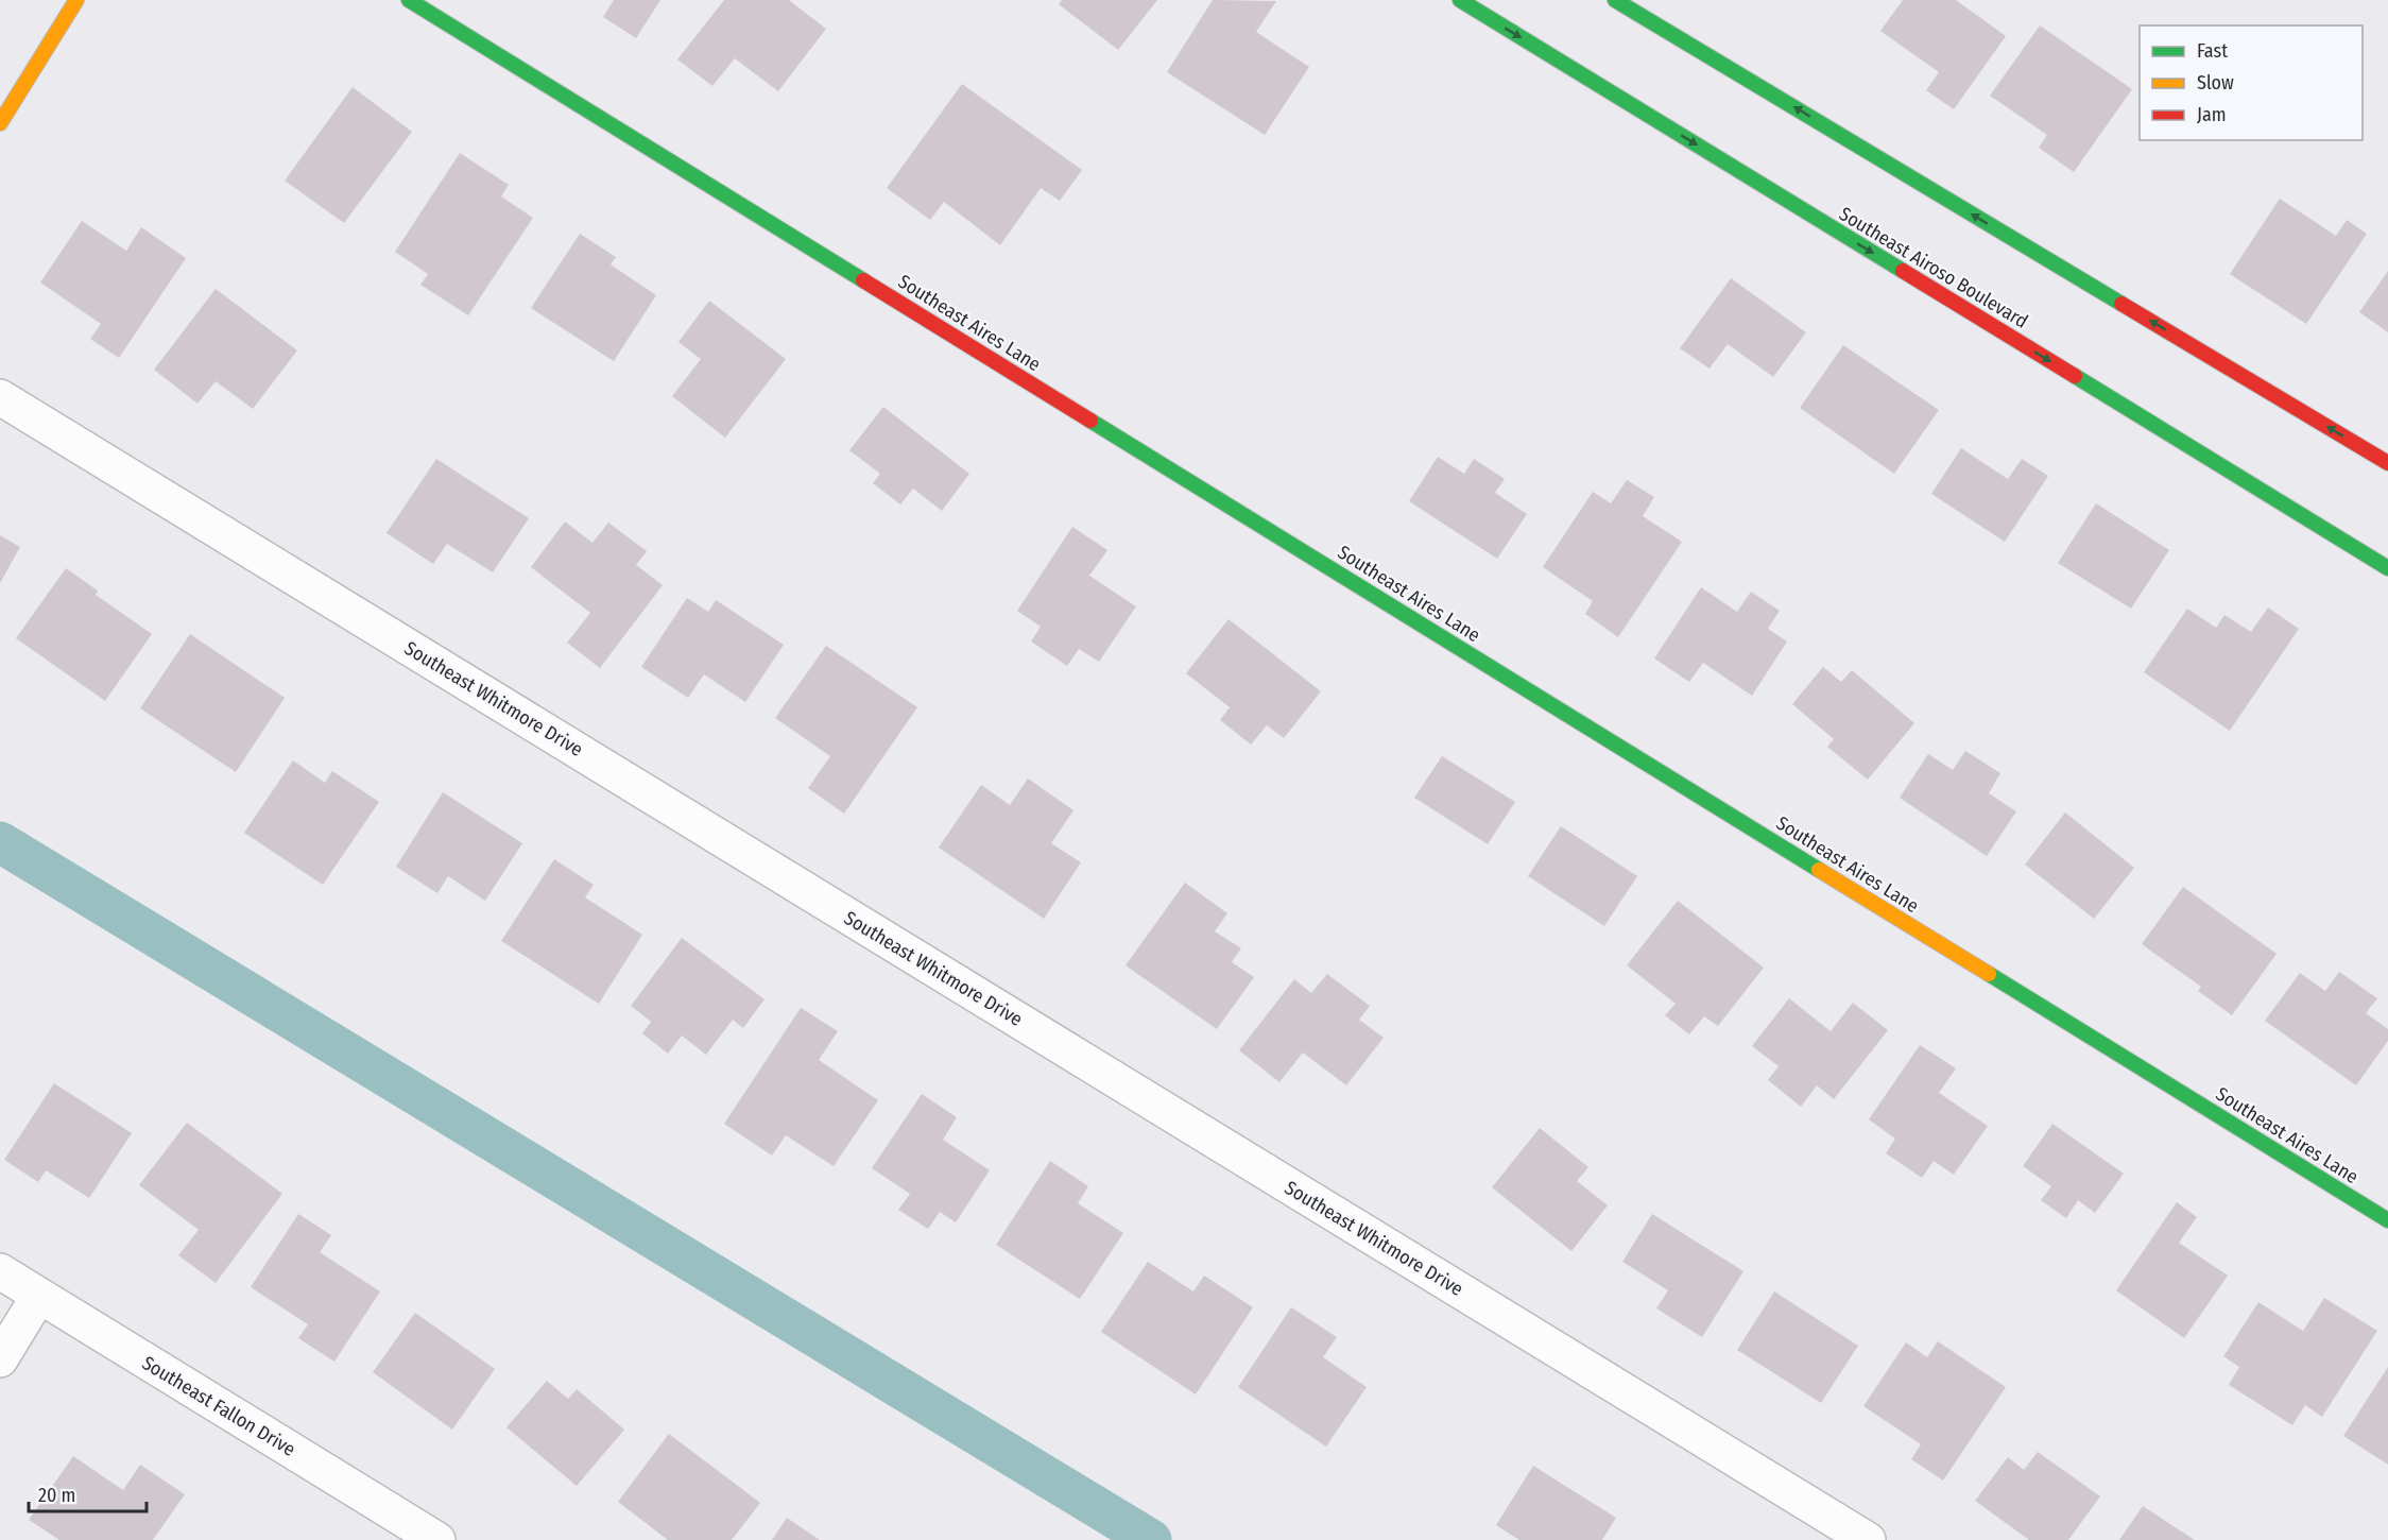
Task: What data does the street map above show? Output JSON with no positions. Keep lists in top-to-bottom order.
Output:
{
  "streets": {
    "street": [
      "Southeast Airoso Boulevard",
      "Southeast Aires Lane",
      "Southeast Whitmore Drive",
      "Southeast Fallon Drive"
    ]
  },
  "legend": ["Fast", "Slow", "Jam"],
  "scale_bar": "20 m"
}
